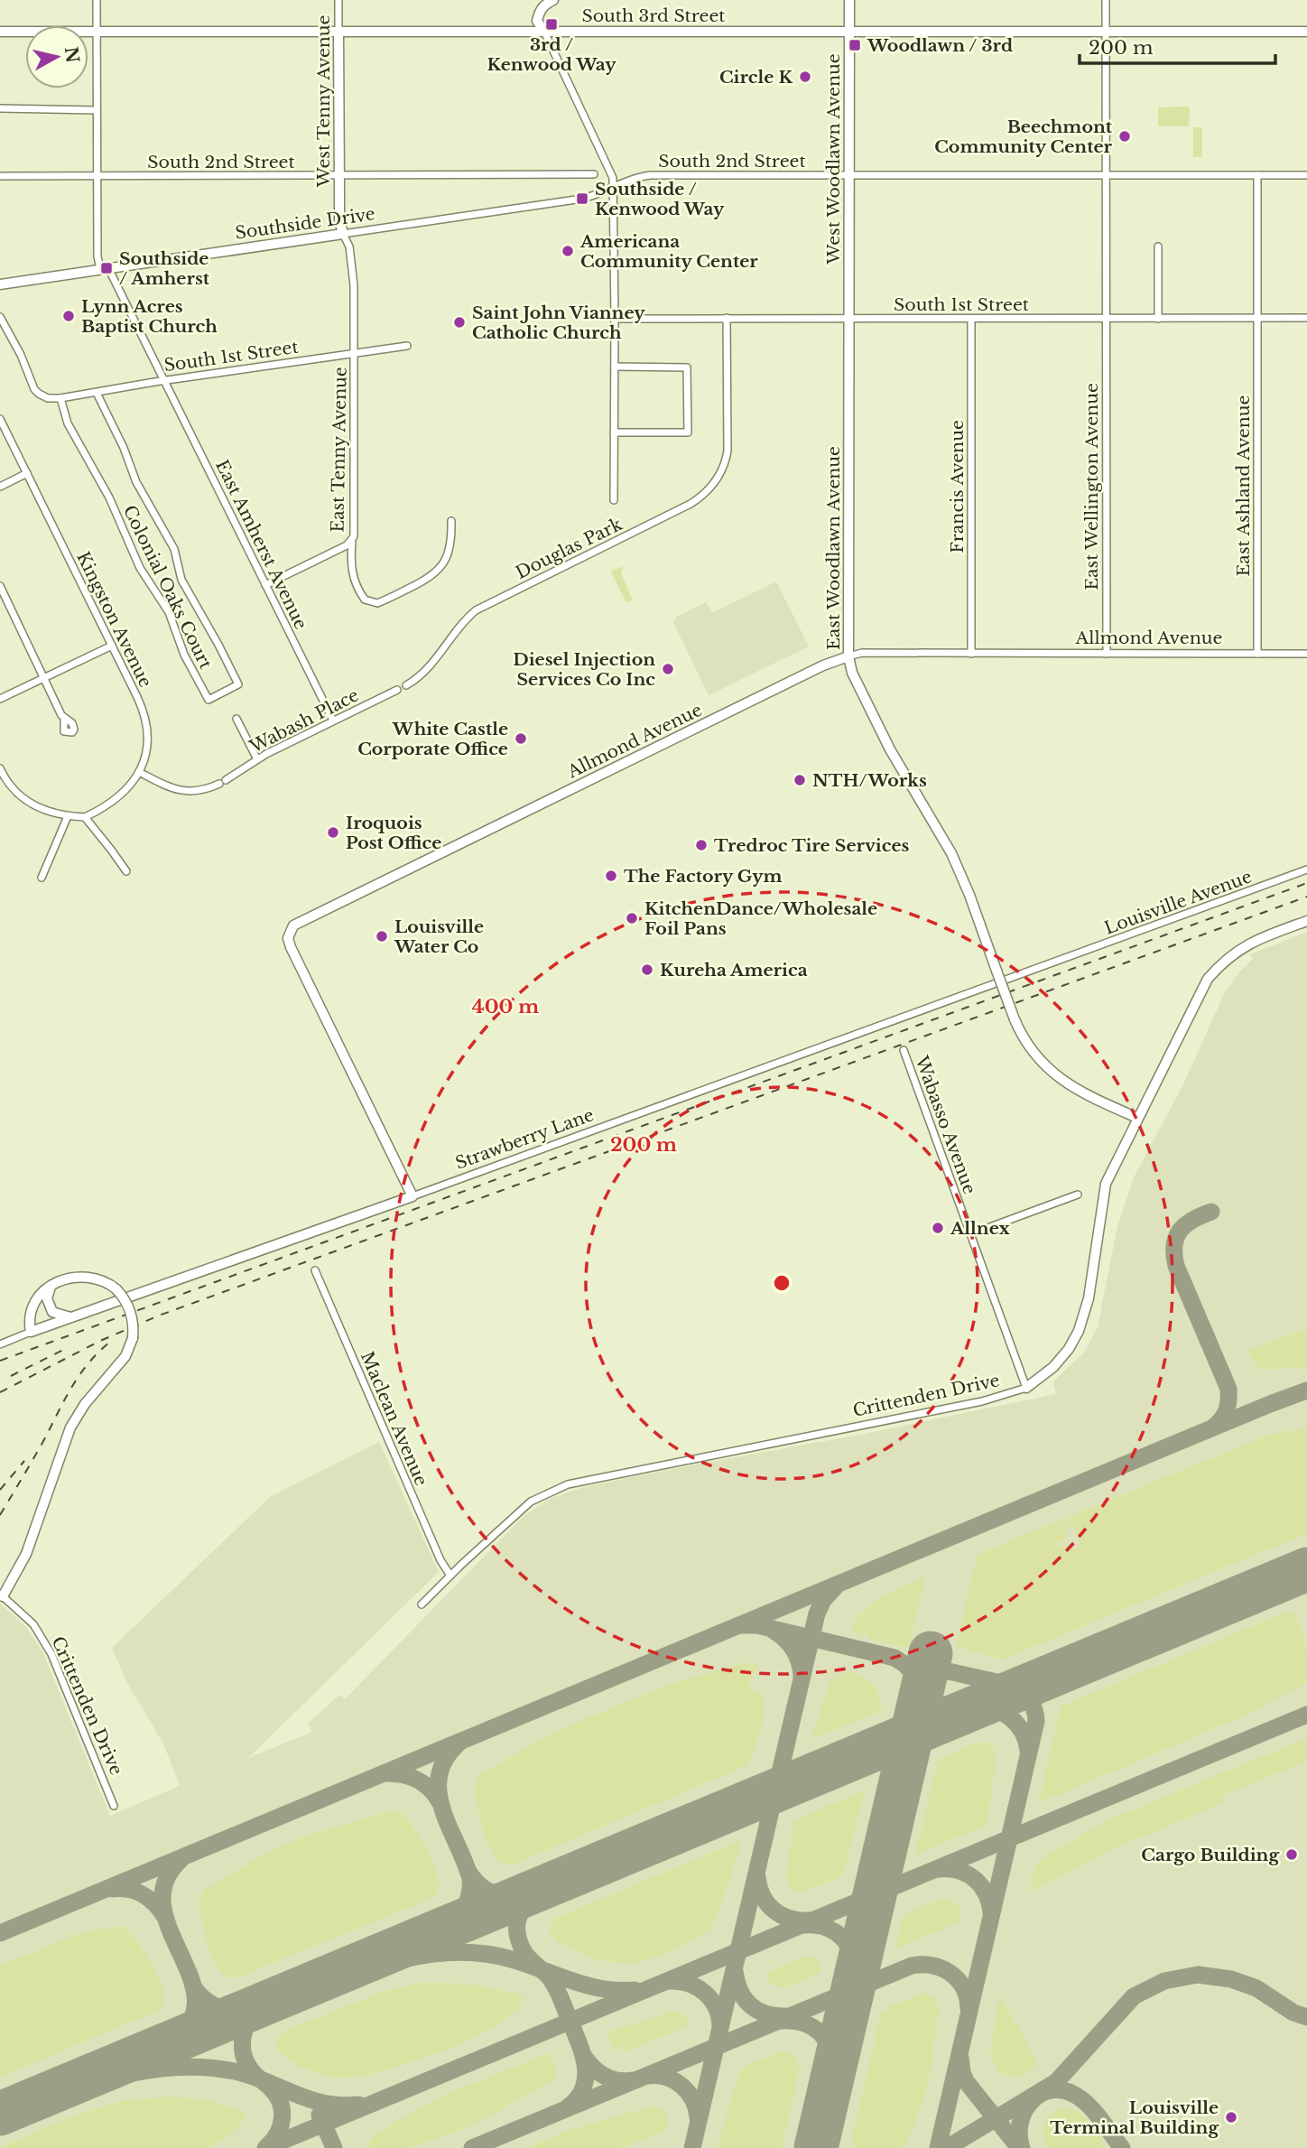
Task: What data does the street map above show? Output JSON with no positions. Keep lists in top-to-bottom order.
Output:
{
  "streets": {
    "main road": [
      "South 3rd Street",
      "West Tenny Avenue",
      "West Woodlawn Avenue",
      "Southside Drive",
      "East Woodlawn Avenue",
      "Allmond Avenue",
      "Strawberry Lane",
      "Crittenden Drive"
    ],
    "street": [
      "South 2nd Street",
      "South 1st Street",
      "East Tenny Avenue",
      "East Ashland Avenue",
      "Francis Avenue",
      "East Wellington Avenue",
      "East Amherst Avenue",
      "Douglas Park",
      "Colonial Oaks Court",
      "Kingston Avenue",
      "Wabash Place",
      "Louisville Avenue",
      "Wabasso Avenue",
      "Maclean Avenue"
    ]
  },
  "crossings": [
    ["South 3rd Street", "West Tenny Avenue"],
    ["South 3rd Street", "West Woodlawn Avenue"],
    ["South 3rd Street", "East Wellington Avenue"],
    ["West Tenny Avenue", "South 2nd Street"],
    ["West Tenny Avenue", "Southside Drive"],
    ["West Tenny Avenue", "South 1st Street"],
    ["West Tenny Avenue", "East Tenny Avenue"],
    ["West Woodlawn Avenue", "South 2nd Street"],
    ["West Woodlawn Avenue", "South 1st Street"],
    ["West Woodlawn Avenue", "East Woodlawn Avenue"],
    ["South 2nd Street", "Southside Drive"],
    ["South 2nd Street", "East Ashland Avenue"],
    ["South 2nd Street", "East Wellington Avenue"],
    ["Southside Drive", "East Amherst Avenue"],
    ["South 1st Street", "East Tenny Avenue"],
    ["South 1st Street", "East Ashland Avenue"],
    ["South 1st Street", "Francis Avenue"],
    ["South 1st Street", "East Wellington Avenue"],
    ["South 1st Street", "East Amherst Avenue"],
    ["South 1st Street", "Douglas Park"],
    ["South 1st Street", "East Woodlawn Avenue"],
    ["South 1st Street", "Colonial Oaks Court"],
    ["East Ashland Avenue", "Allmond Avenue"],
    ["Francis Avenue", "Allmond Avenue"],
    ["East Wellington Avenue", "Allmond Avenue"],
    ["East Amherst Avenue", "Wabash Place"],
    ["East Woodlawn Avenue", "Allmond Avenue"],
    ["East Woodlawn Avenue", "Crittenden Drive"],
    ["Kingston Avenue", "Wabash Place"],
    ["Allmond Avenue", "Strawberry Lane"],
    ["Louisville Avenue", "Strawberry Lane"],
    ["Wabasso Avenue", "Crittenden Drive"],
    ["Crittenden Drive", "Maclean Avenue"]
  ],
  "places": {
    "transit": [
      "3rd / Kenwood Way",
      "Woodlawn / 3rd",
      "Southside / Kenwood Way",
      "Southside / Amherst"
    ],
    "other": [
      "Circle K",
      "Beechmont Community Center",
      "Americana Community Center",
      "Lynn Acres Baptist Church",
      "Saint John Vianney Catholic Church",
      "Diesel Injection Services Co Inc",
      "White Castle Corporate Office",
      "NTH/Works",
      "Iroquois Post Office",
      "Tredroc Tire Services",
      "The Factory Gym",
      "KitchenDance/Wholesale Foil Pans",
      "Louisville Water Co",
      "Kureha America",
      "Allnex",
      "Cargo Building",
      "Louisville Terminal Building"
    ]
  },
  "scale_bar": "200 m",
  "north": "right",
  "rings": ["400 m", "200 m"]
}
